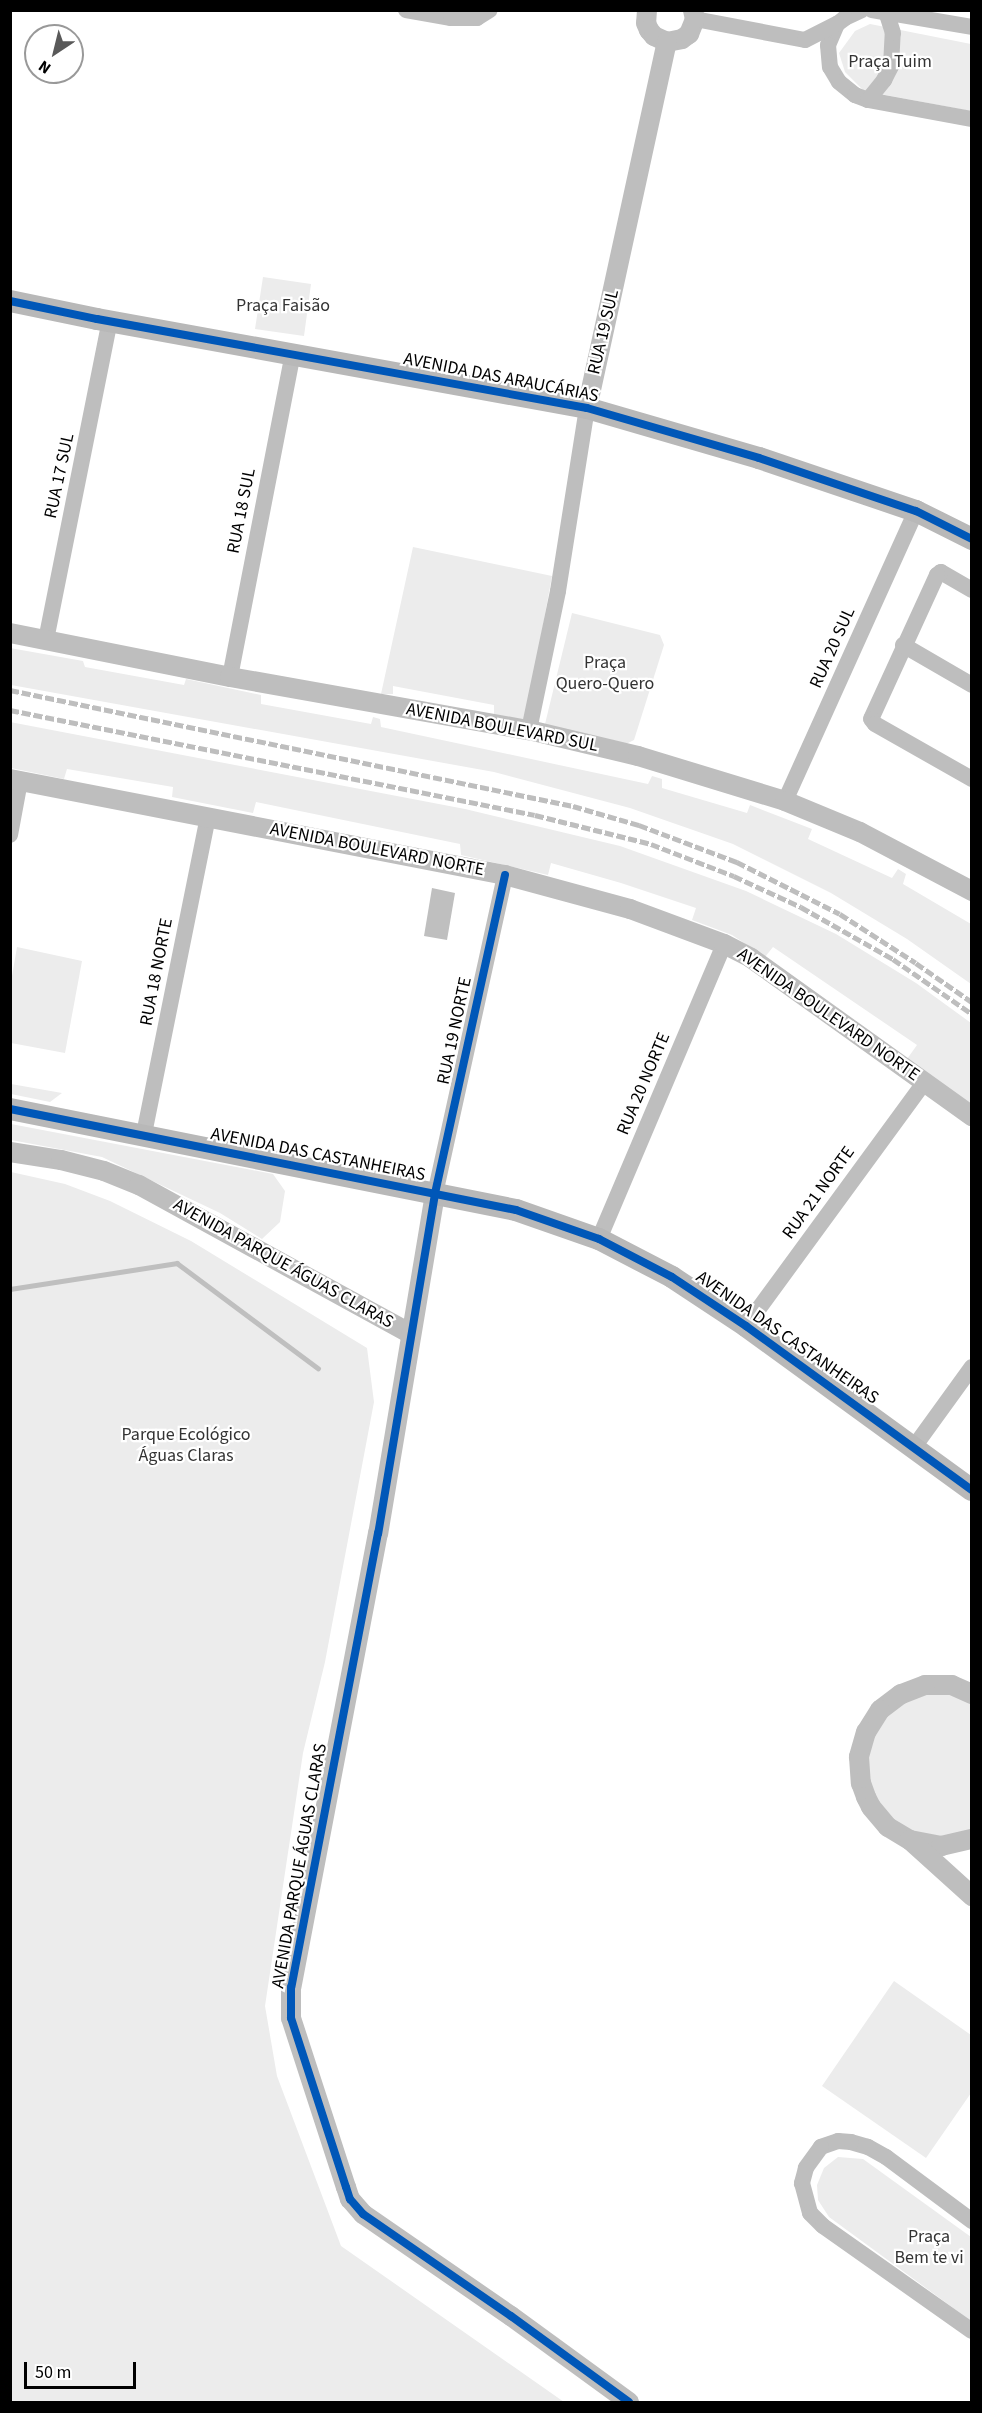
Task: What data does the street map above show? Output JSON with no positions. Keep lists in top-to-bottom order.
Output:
{
  "streets": {
    "main road": ["AVENIDA DAS ARAUCÁRIAS", "AVENIDA DAS CASTANHEIRAS"],
    "street": [
      "RUA 19 SUL",
      "RUA 17 SUL",
      "RUA 18 SUL",
      "RUA 20 SUL",
      "AVENIDA BOULEVARD SUL",
      "AVENIDA BOULEVARD NORTE",
      "RUA 18 NORTE",
      "RUA 19 NORTE",
      "RUA 20 NORTE",
      "RUA 21 NORTE",
      "AVENIDA PARQUE ÁGUAS CLARAS"
    ]
  },
  "crossings": [
    ["RUA 19 SUL", "AVENIDA DAS ARAUCÁRIAS"],
    ["RUA 19 SUL", "AVENIDA BOULEVARD SUL"],
    ["AVENIDA DAS ARAUCÁRIAS", "RUA 17 SUL"],
    ["AVENIDA DAS ARAUCÁRIAS", "RUA 18 SUL"],
    ["AVENIDA DAS ARAUCÁRIAS", "RUA 20 SUL"],
    ["RUA 17 SUL", "AVENIDA BOULEVARD SUL"],
    ["RUA 18 SUL", "AVENIDA BOULEVARD SUL"],
    ["RUA 20 SUL", "AVENIDA BOULEVARD SUL"],
    ["AVENIDA BOULEVARD NORTE", "RUA 18 NORTE"],
    ["AVENIDA BOULEVARD NORTE", "RUA 19 NORTE"],
    ["AVENIDA BOULEVARD NORTE", "RUA 20 NORTE"],
    ["AVENIDA BOULEVARD NORTE", "RUA 21 NORTE"],
    ["RUA 18 NORTE", "AVENIDA DAS CASTANHEIRAS"],
    ["RUA 19 NORTE", "AVENIDA DAS CASTANHEIRAS"],
    ["RUA 20 NORTE", "AVENIDA DAS CASTANHEIRAS"],
    ["AVENIDA DAS CASTANHEIRAS", "RUA 21 NORTE"]
  ],
  "parks": [
    "Praça Tuim",
    "Praça Faisão",
    "Praça Quero-Quero",
    "Parque Ecológico Águas Claras",
    "Praça Bem te vi"
  ],
  "scale_bar": "50 m",
  "north": "bottom left"
}
